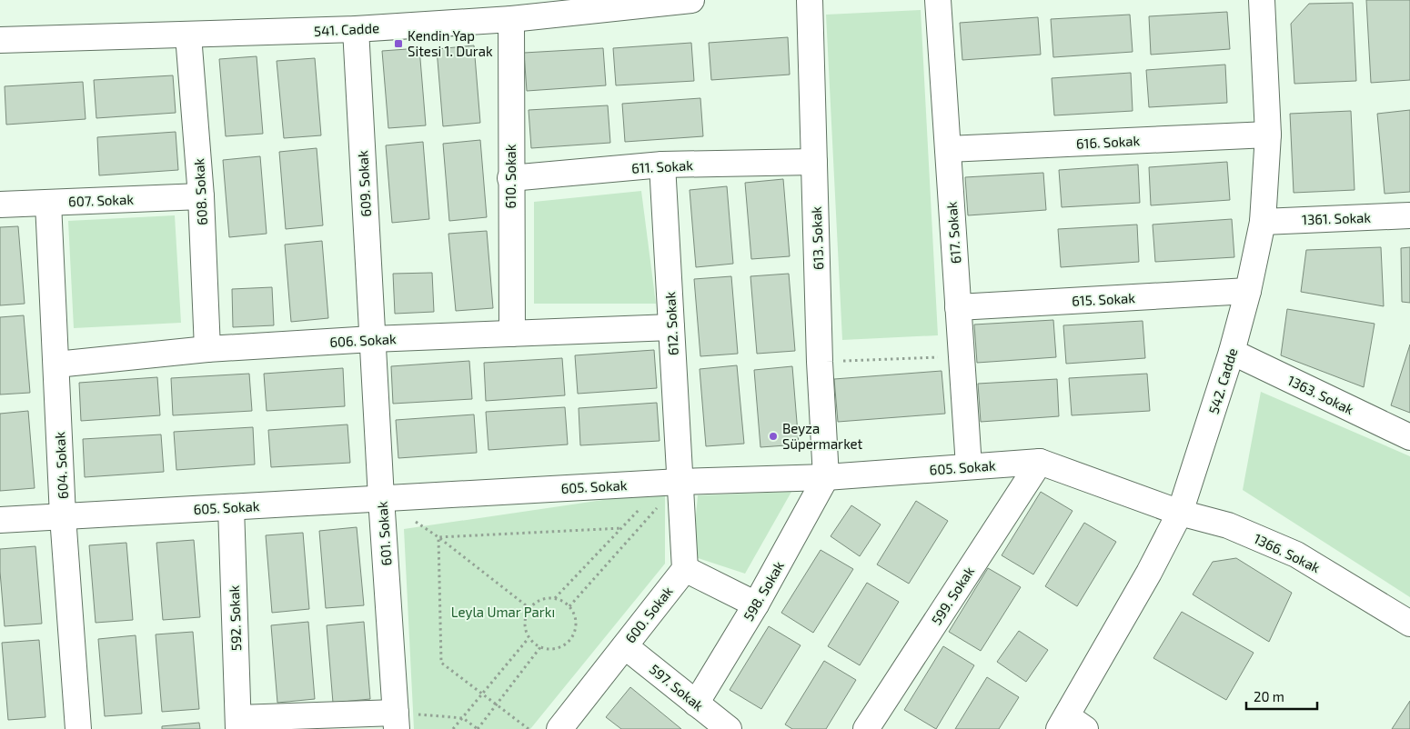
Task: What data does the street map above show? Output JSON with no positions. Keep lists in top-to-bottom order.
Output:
{
  "streets": {
    "street": [
      "541. Cadde",
      "616. Sokak",
      "611. Sokak",
      "610. Sokak",
      "609. Sokak",
      "608. Sokak",
      "607. Sokak",
      "1361. Sokak",
      "617. Sokak",
      "613. Sokak",
      "615. Sokak",
      "612. Sokak",
      "606. Sokak",
      "542. Cadde",
      "1363. Sokak",
      "604. Sokak",
      "605. Sokak",
      "601. Sokak",
      "1366. Sokak",
      "598. Sokak",
      "599. Sokak",
      "600. Sokak",
      "592. Sokak",
      "597. Sokak"
    ]
  },
  "crossings": [
    ["541. Cadde", "610. Sokak"],
    ["541. Cadde", "609. Sokak"],
    ["541. Cadde", "608. Sokak"],
    ["616. Sokak", "617. Sokak"],
    ["616. Sokak", "542. Cadde"],
    ["611. Sokak", "610. Sokak"],
    ["611. Sokak", "613. Sokak"],
    ["611. Sokak", "612. Sokak"],
    ["610. Sokak", "606. Sokak"],
    ["609. Sokak", "606. Sokak"],
    ["609. Sokak", "601. Sokak"],
    ["608. Sokak", "607. Sokak"],
    ["608. Sokak", "606. Sokak"],
    ["607. Sokak", "604. Sokak"],
    ["1361. Sokak", "542. Cadde"],
    ["617. Sokak", "615. Sokak"],
    ["617. Sokak", "605. Sokak"],
    ["613. Sokak", "605. Sokak"],
    ["613. Sokak", "598. Sokak"],
    ["615. Sokak", "542. Cadde"],
    ["612. Sokak", "606. Sokak"],
    ["612. Sokak", "605. Sokak"],
    ["606. Sokak", "604. Sokak"],
    ["606. Sokak", "601. Sokak"],
    ["542. Cadde", "1363. Sokak"],
    ["542. Cadde", "605. Sokak"],
    ["542. Cadde", "1366. Sokak"],
    ["604. Sokak", "605. Sokak"],
    ["605. Sokak", "601. Sokak"],
    ["605. Sokak", "1366. Sokak"],
    ["605. Sokak", "598. Sokak"],
    ["605. Sokak", "599. Sokak"],
    ["605. Sokak", "592. Sokak"],
    ["598. Sokak", "597. Sokak"],
    ["600. Sokak", "597. Sokak"]
  ],
  "parks": ["Leyla Umar Parkı"],
  "places": {
    "transit": ["Kendin Yap Sitesi 1. Durak"],
    "other": ["Beyza Süpermarket"]
  },
  "scale_bar": "20 m"
}
